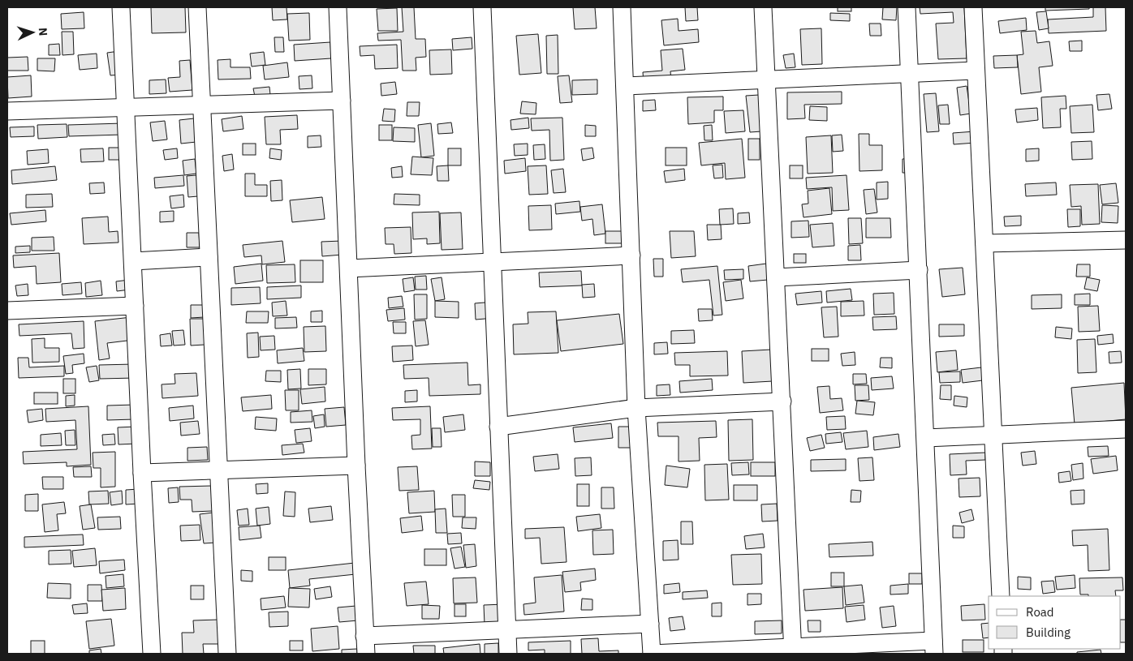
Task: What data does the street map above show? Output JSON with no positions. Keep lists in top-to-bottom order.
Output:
{
  "legend": ["Road", "Building"],
  "north": "right"
}
